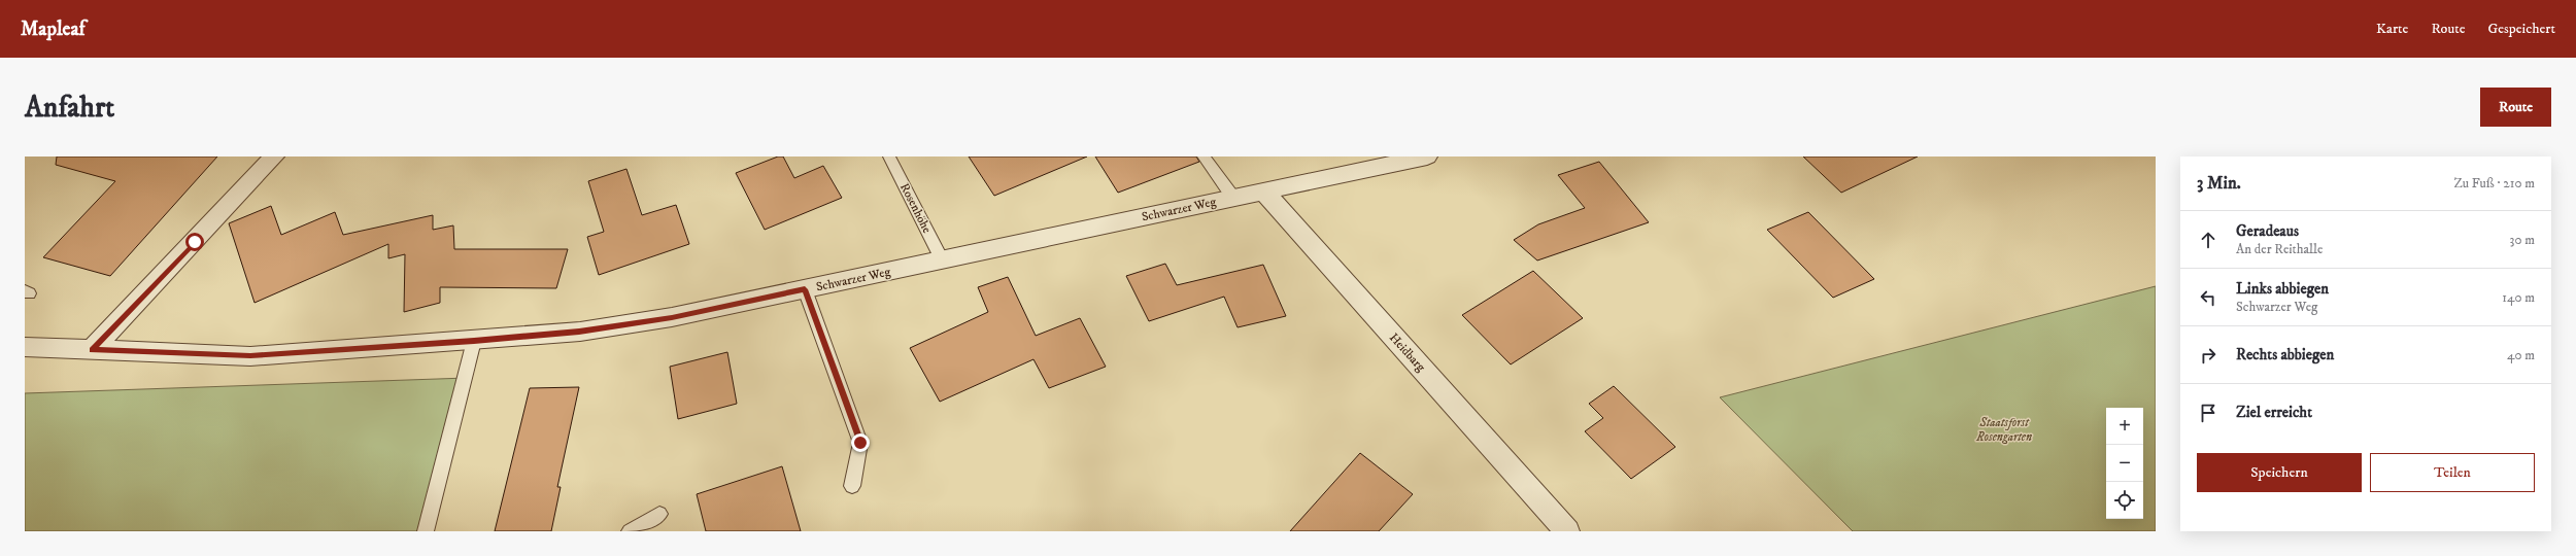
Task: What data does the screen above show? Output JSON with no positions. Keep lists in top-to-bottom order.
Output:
{
  "streets": {
    "street": ["Schwarzer Weg", "Heidbarg"],
    "lane": ["Rosenhöhe"]
  },
  "crossings": [
    ["Rosenhöhe", "Schwarzer Weg"],
    ["Schwarzer Weg", "Heidbarg"]
  ],
  "parks": ["Staatsforst Rosengarten"],
  "page": {
    "header": "Mapleaf",
    "nav": ["Karte", "Route", "Gespeichert"],
    "buttons": [
      "Route",
      ["Speichern", "Teilen"]
    ],
    "title": "Anfahrt",
    "heading": ["3 Min.", "Zu Fuß · 210 m"],
    "list": [
      ["Geradeaus", "An der Reithalle", "30 m"],
      ["Links abbiegen", "Schwarzer Weg", "140 m"],
      ["Rechts abbiegen", "40 m"],
      "Ziel erreicht"
    ],
    "map_buttons": ["+", "−"]
  }
}
